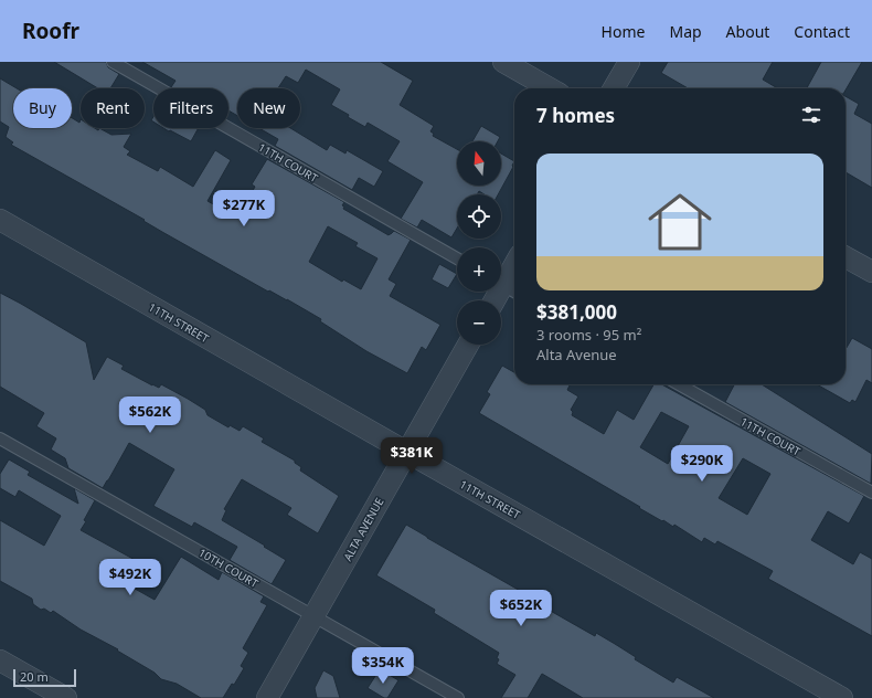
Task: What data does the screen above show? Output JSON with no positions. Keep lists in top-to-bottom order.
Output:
{
  "streets": {
    "street": ["11TH STREET", "ALTA AVENUE"],
    "lane": ["11TH COURT", "10TH COURT"]
  },
  "crossings": [
    ["11TH STREET", "ALTA AVENUE"],
    ["ALTA AVENUE", "10TH COURT"]
  ],
  "scale_bar": "20 m",
  "north": "top",
  "page": {
    "header": "Roofr",
    "nav": [
      "Home",
      "Map",
      "About",
      "Contact"
    ],
    "chip": [
      "Buy",
      "Rent",
      "Filters",
      "New"
    ],
    "heading": "7 homes",
    "map_buttons": ["+", "−"],
    "list": [
      {
        "name": "$381,000",
        "note": "3 rooms · 95 m² · Alta Avenue"
      }
    ],
    "price": [
      "$277K",
      "$562K",
      "$381K",
      "$290K",
      "$492K",
      "$652K",
      "$354K"
    ],
    "scale": "20 m"
  }
}
